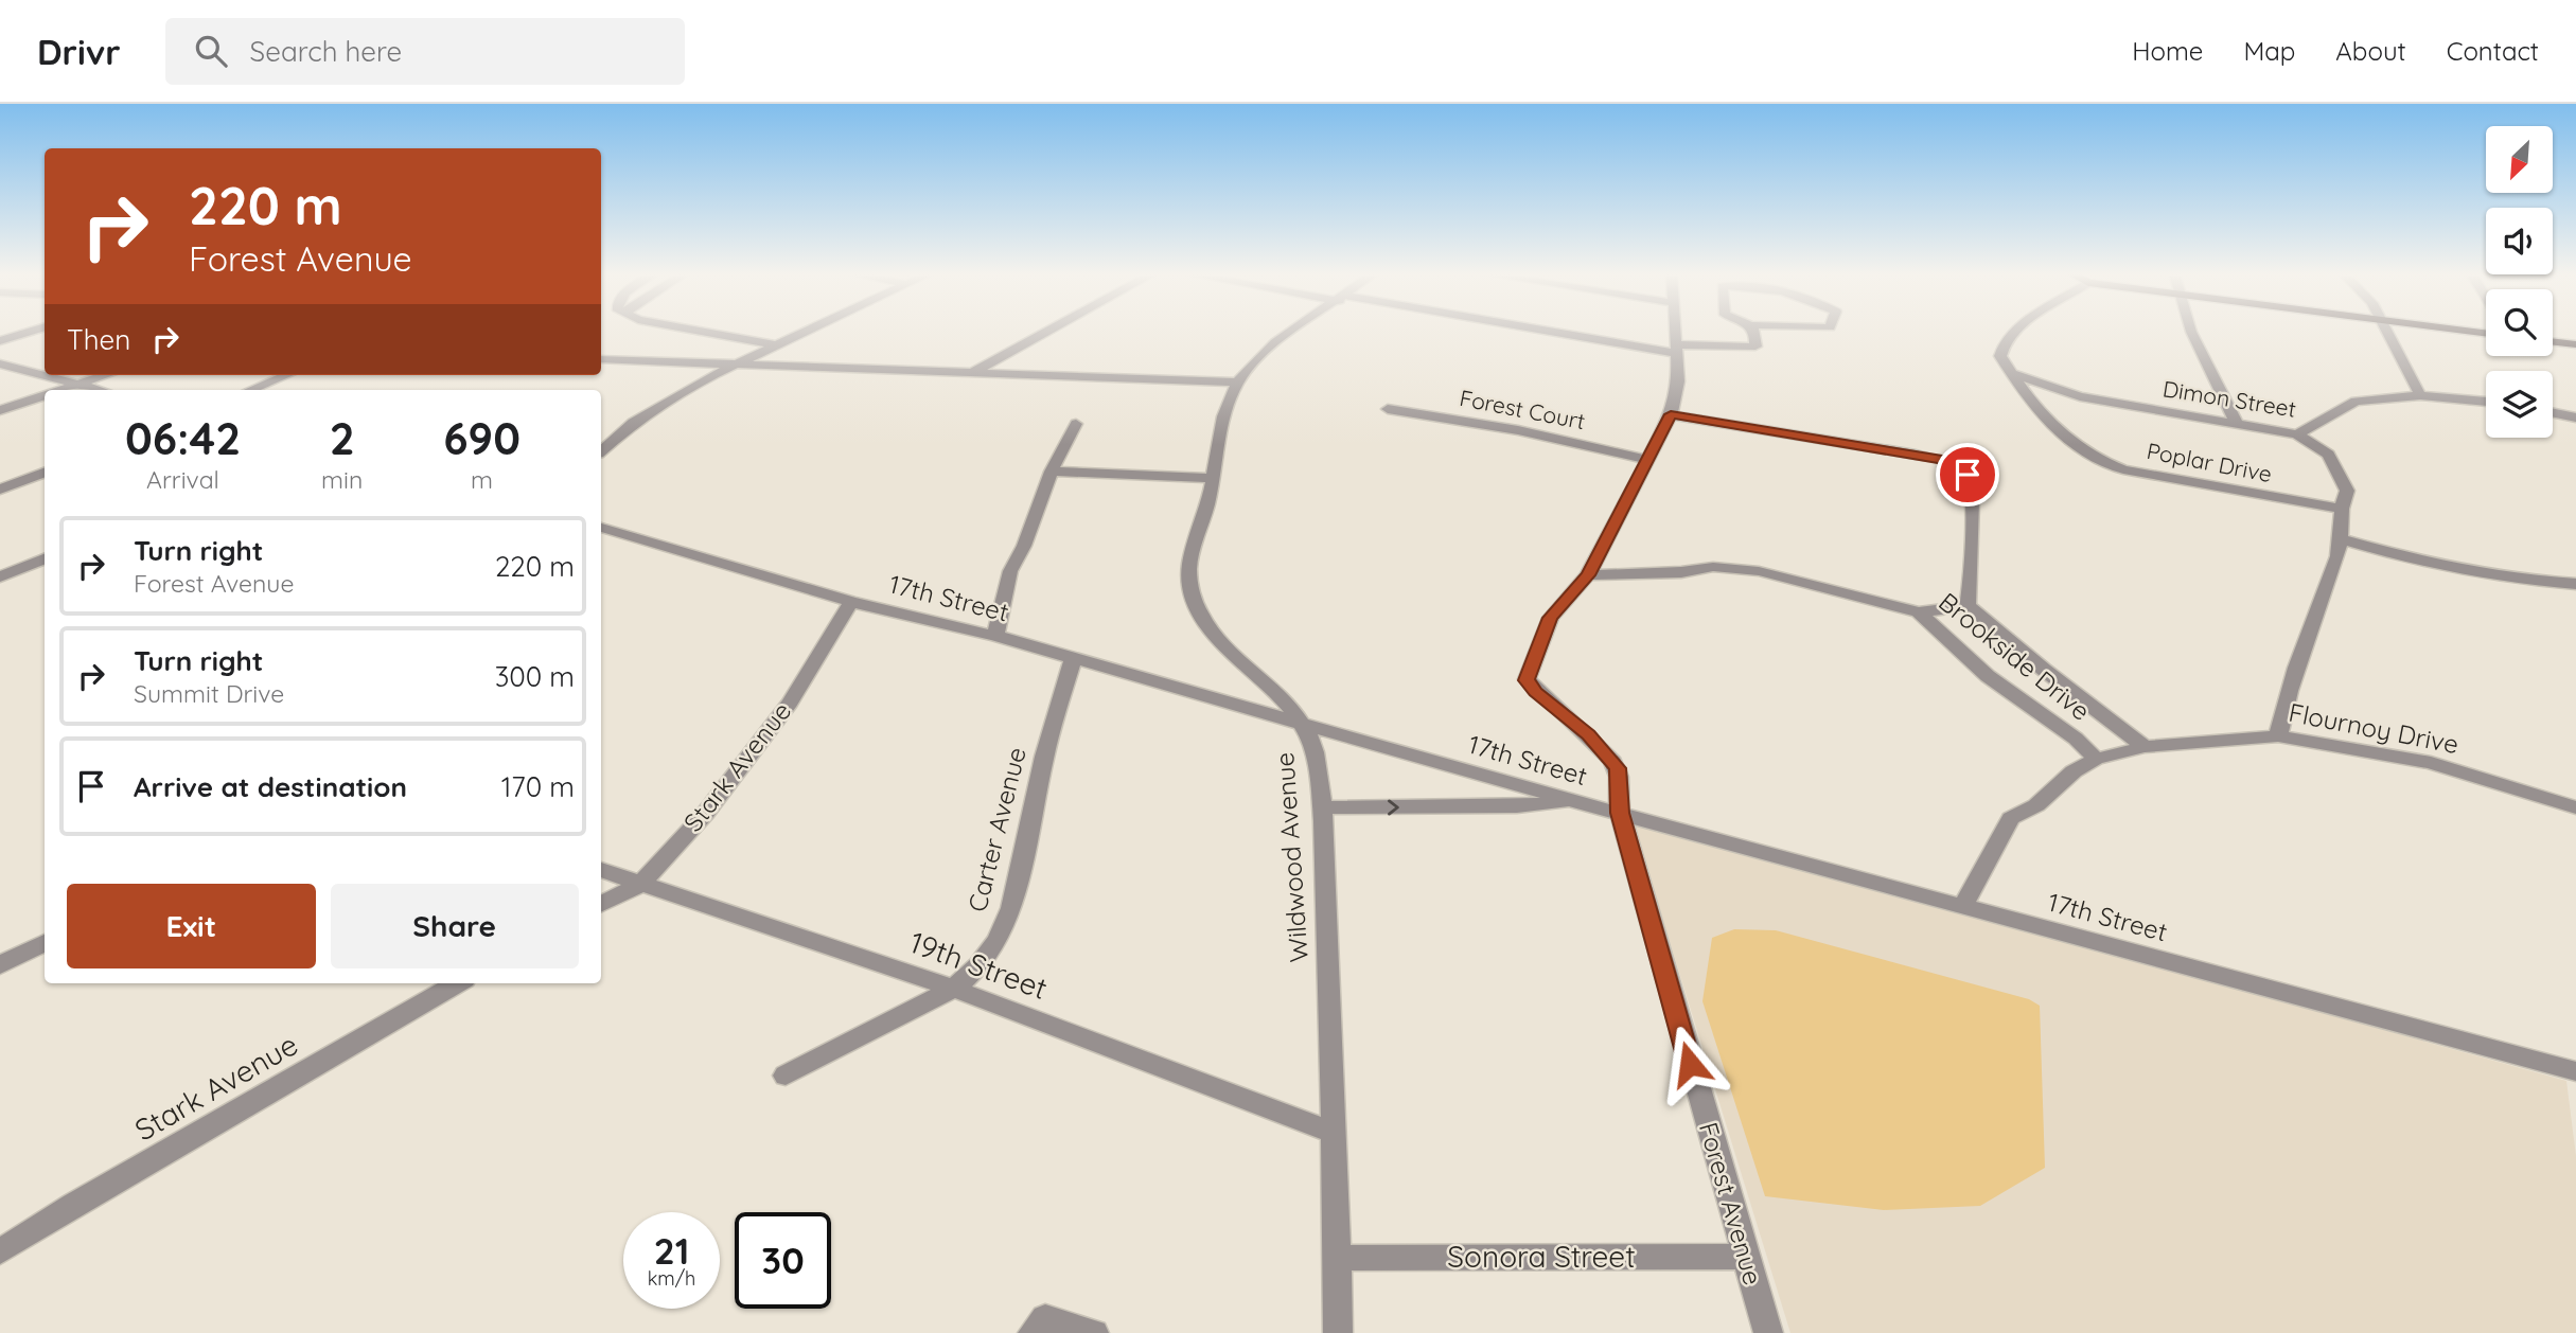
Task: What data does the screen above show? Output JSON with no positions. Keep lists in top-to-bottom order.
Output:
{
  "streets": {
    "street": [
      "Dimon Street",
      "Forest Court",
      "Poplar Drive",
      "17th Street",
      "Brookside Drive",
      "Flournoy Drive",
      "Stark Avenue",
      "Carter Avenue",
      "Wildwood Avenue",
      "19th Street",
      "Forest Avenue",
      "Sonora Street"
    ]
  },
  "crossings": [
    ["Dimon Street", "Poplar Drive"],
    ["Forest Court", "Forest Avenue"],
    ["17th Street", "Flournoy Drive"],
    ["17th Street", "Stark Avenue"],
    ["17th Street", "Carter Avenue"],
    ["17th Street", "Wildwood Avenue"],
    ["17th Street", "Forest Avenue"],
    ["Brookside Drive", "Flournoy Drive"],
    ["Brookside Drive", "Forest Avenue"],
    ["Stark Avenue", "19th Street"],
    ["Carter Avenue", "19th Street"],
    ["Wildwood Avenue", "19th Street"],
    ["Wildwood Avenue", "Sonora Street"],
    ["Forest Avenue", "Sonora Street"]
  ],
  "north": "bottom left",
  "page": {
    "header": "Drivr",
    "search": "Search here",
    "nav": [
      "Home",
      "Map",
      "About",
      "Contact"
    ],
    "turn": ["220 m", "Forest Avenue"],
    "then": "Then",
    "eta": [
      "06:42",
      "Arrival",
      "2",
      "min",
      "690",
      "m"
    ],
    "list": [
      {
        "name": "Turn right",
        "note": "Forest Avenue",
        "value": "220 m"
      },
      {
        "name": "Turn right",
        "note": "Summit Drive",
        "value": "300 m"
      },
      {
        "name": "Arrive at destination",
        "value": "170 m"
      }
    ],
    "buttons": ["Exit", "Share"],
    "speed": "21 km/h",
    "limit": "30"
  }
}
